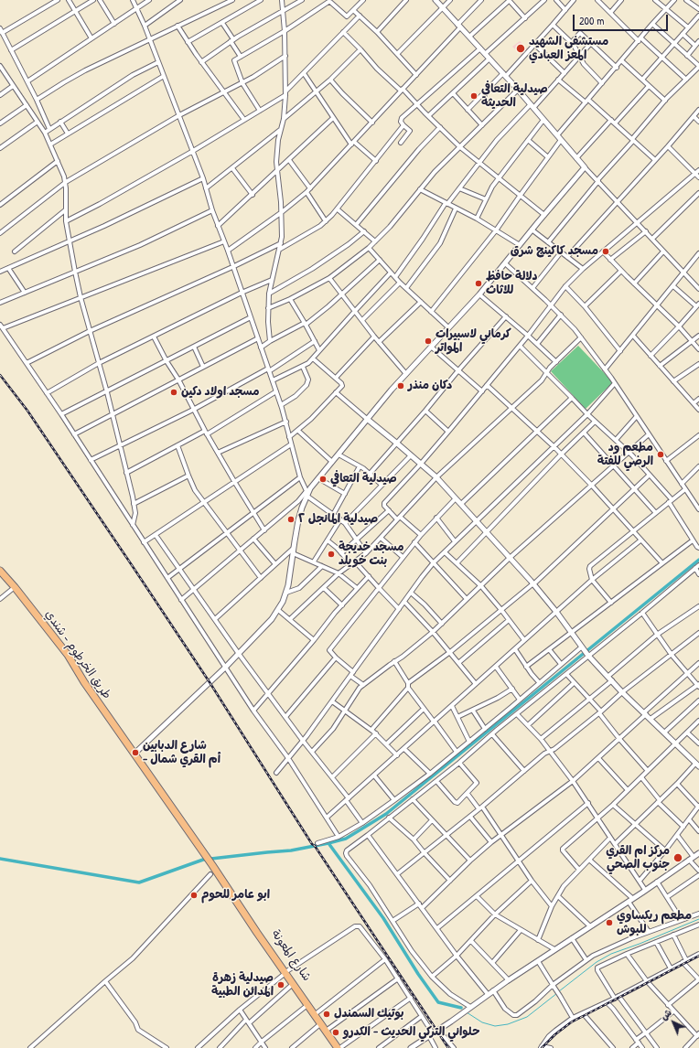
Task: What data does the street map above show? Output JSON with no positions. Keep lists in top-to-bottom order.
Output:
{
  "streets": {
    "highway": ["طريق الخرطوم - شندي", "شارع المعونة"]
  },
  "crossings": [
    ["طريق الخرطوم - شندي", "شارع المعونة"]
  ],
  "places": [
    "مستشفى الشهيد المعز العبادي",
    "صيدلية التعافي الحديثة",
    "مسجد كاكينج شرق",
    "دلالة حافظ للاثاث",
    "كرماني لاسبيرات المواتر",
    "دكان منذر",
    "مسجد اولاد دكين",
    "مطعم ود الرضي للفتة",
    "صيدلية التعافي",
    "صيدلية المانجل ٢",
    "مسجد خديجة بنت خويلد",
    "شارع الدبابين - أم القري شمال",
    "مركز ام القري جنوب الصحي",
    "ابو عامر للحوم",
    "مطعم ريكساوي للبوش",
    "صيدلية زهرة المدائن الطبية",
    "بوتيك السمندل",
    "حلواني التركي الحديث - الكدرو"
  ],
  "scale_bar": "200 m",
  "north": "top left"
}
